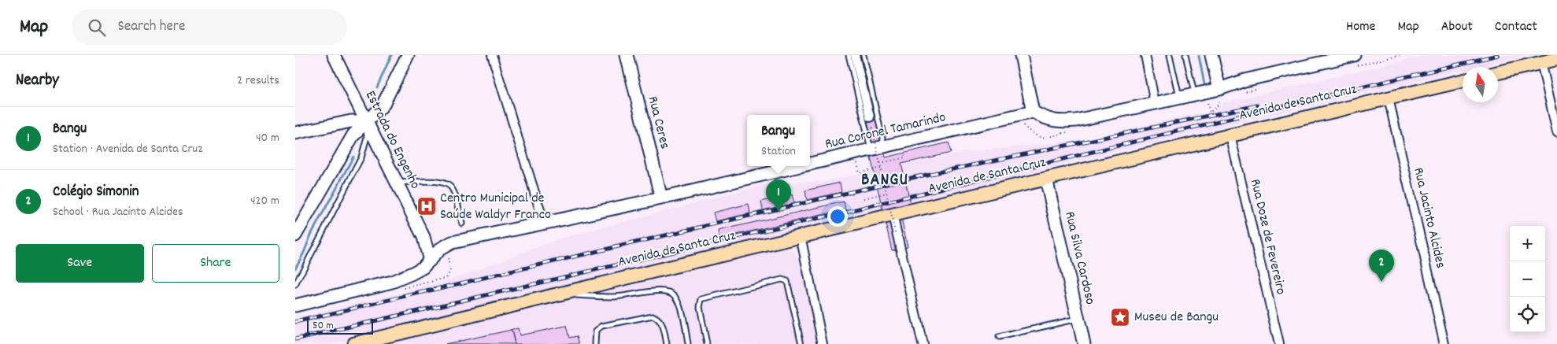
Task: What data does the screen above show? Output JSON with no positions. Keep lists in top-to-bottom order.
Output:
{
  "streets": {
    "main road": [
      "Avenida de Santa Cruz",
      "Rua Ceres",
      "Rua Coronel Tamarindo",
      "Estrada do Engenho",
      "Rua Silva Cardoso"
    ],
    "street": ["Rua Jacinto Alcides", "Rua Doze de Fevereiro"]
  },
  "crossings": [
    ["Avenida de Santa Cruz", "Rua Jacinto Alcides"],
    ["Avenida de Santa Cruz", "Rua Doze de Fevereiro"],
    ["Avenida de Santa Cruz", "Rua Silva Cardoso"],
    ["Rua Ceres", "Rua Coronel Tamarindo"],
    ["Rua Coronel Tamarindo", "Estrada do Engenho"]
  ],
  "districts": ["BANGU"],
  "places": {
    "hospital": ["Centro Municipal de Saúde Waldyr Franco"],
    "place": ["Museu de Bangu"]
  },
  "scale_bar": "50 m",
  "north": "top",
  "page": {
    "header": "Map",
    "search": "Search here",
    "nav": [
      "Home",
      "Map",
      "About",
      "Contact"
    ],
    "heading": ["Nearby", "2 results"],
    "list": [
      {
        "mark": "1",
        "name": "Bangu",
        "note": "Station · Avenida de Santa Cruz",
        "value": "40 m"
      },
      {
        "mark": "2",
        "name": "Colégio Simonin",
        "note": "School · Rua Jacinto Alcides",
        "value": "420 m"
      }
    ],
    "popup": ["Bangu", "Station"],
    "pins": ["1", "2"],
    "map_buttons": ["+", "−"],
    "buttons": ["Save", "Share"],
    "scale": "50 m"
  }
}
